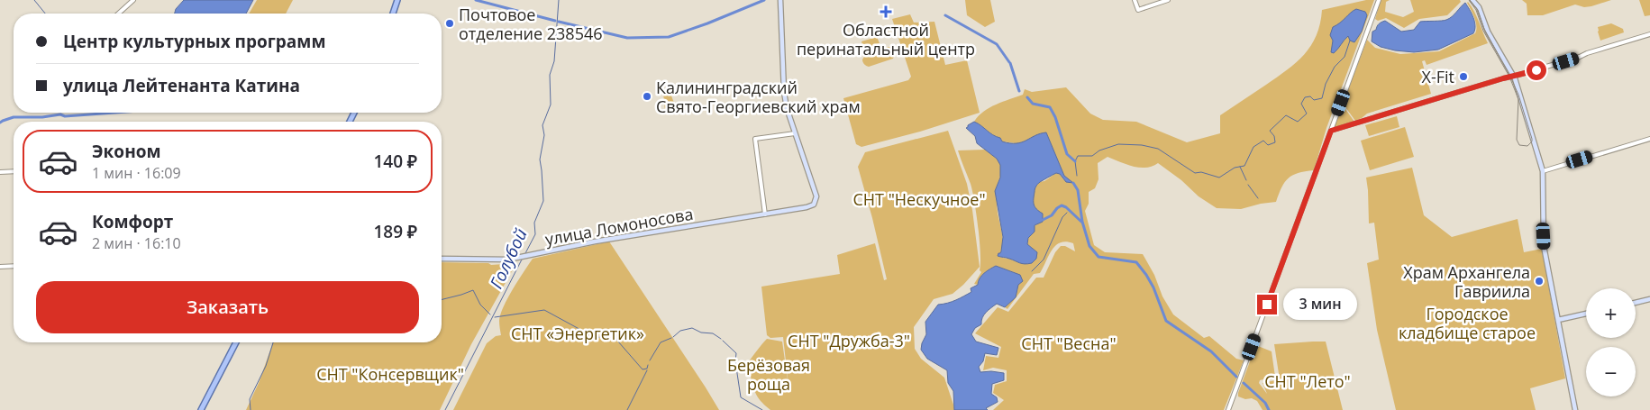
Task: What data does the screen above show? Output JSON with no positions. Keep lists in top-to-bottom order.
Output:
{
  "streets": {
    "main road": ["улица Ломоносова"]
  },
  "water": ["Голубой"],
  "parks": [
    "СНТ \"Нескучное\"",
    "Городское кладбище старое",
    "СНТ «Энергетик»",
    "СНТ \"Дружба-3\"",
    "СНТ \"Весна\"",
    "Берёзовая роща",
    "СНТ \"Консервщик\"",
    "СНТ \"Лето\""
  ],
  "places": {
    "health": ["Областной перинатальный центр"],
    "other": [
      "Почтовое отделение 238546",
      "X-Fit",
      "Калининградский Свято-Георгиевский храм",
      "Храм Архангела Гавриила"
    ]
  },
  "page": {
    "banner": ["Центр культурных программ", "улица Лейтенанта Катина"],
    "list": [
      {
        "name": "Эконом",
        "note": "1 мин · 16:09",
        "value": "140 ₽"
      },
      {
        "name": "Комфорт",
        "note": "2 мин · 16:10",
        "value": "189 ₽"
      }
    ],
    "buttons": "Заказать",
    "map_buttons": ["+", "−"],
    "bubble": "3 мин"
  }
}
